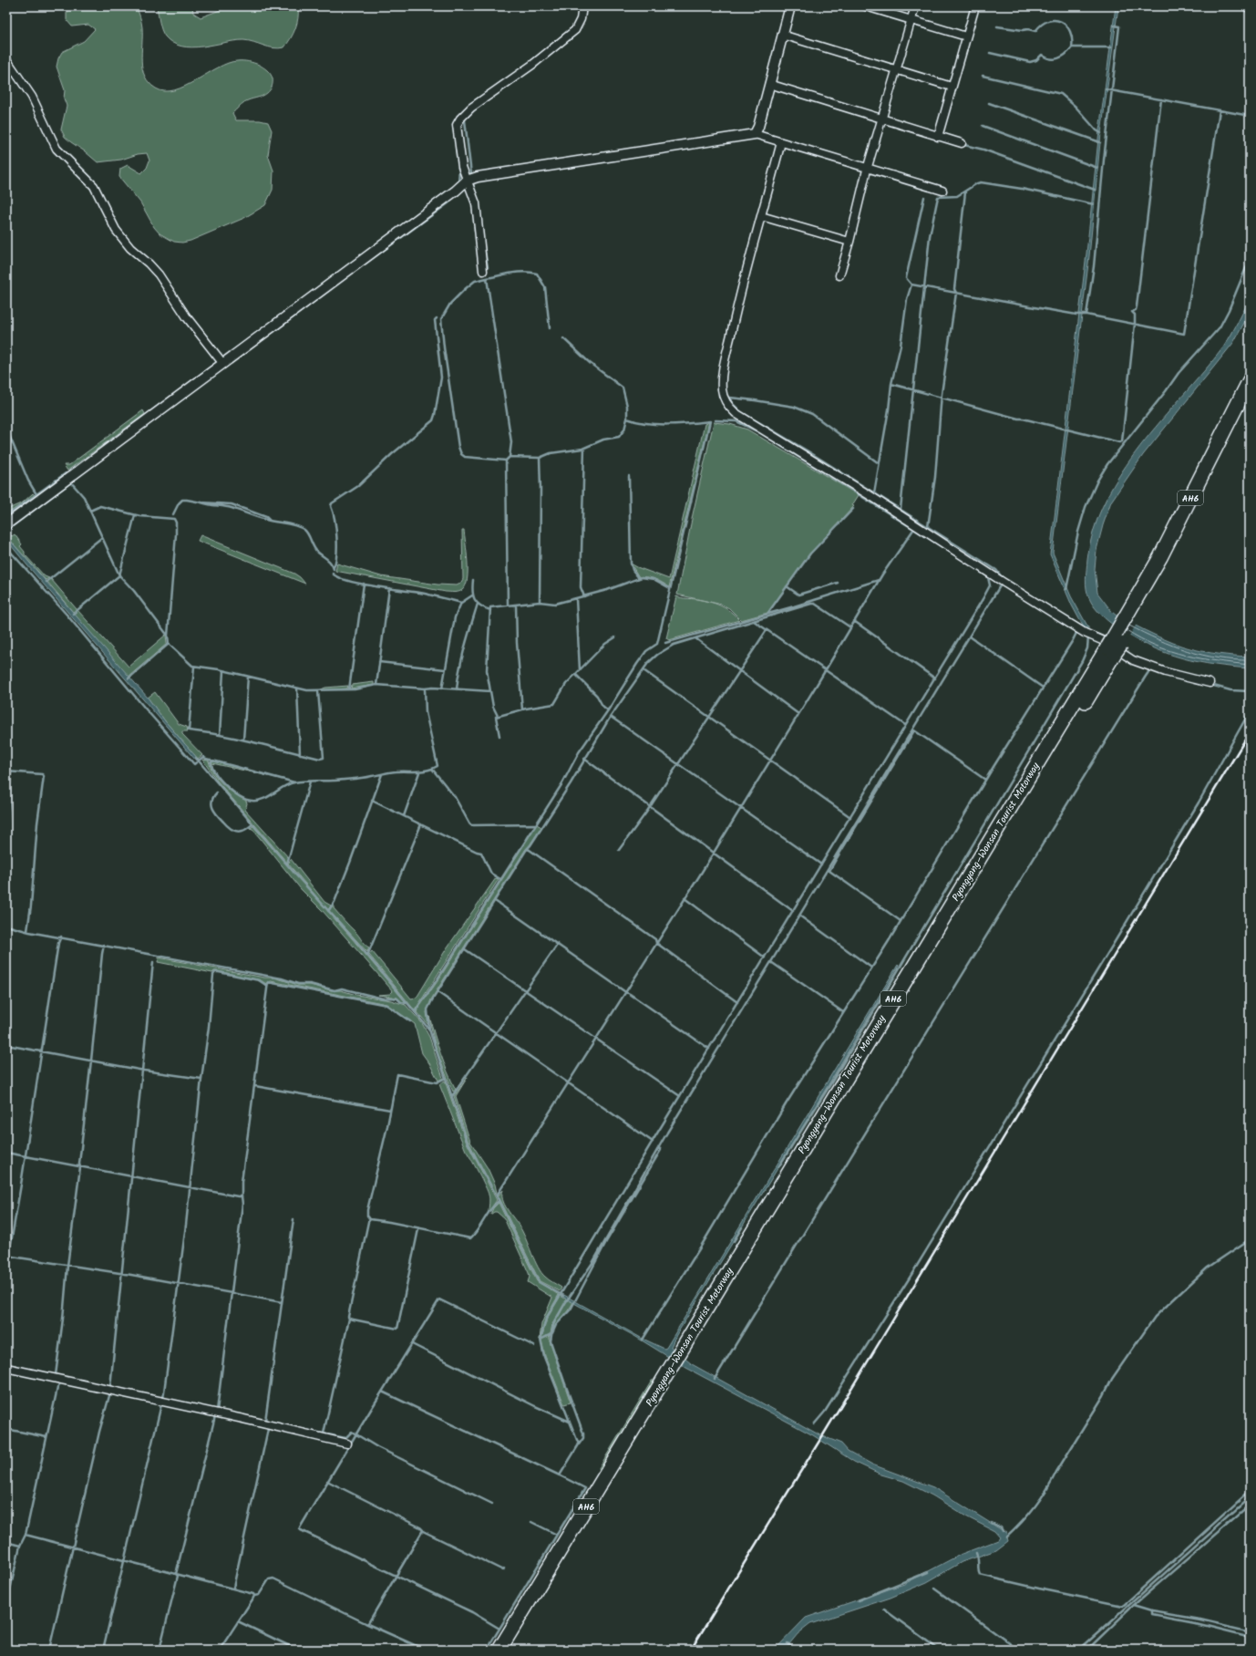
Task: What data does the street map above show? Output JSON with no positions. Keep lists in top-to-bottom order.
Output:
{
  "streets": {
    "highway": ["AH6", "Pyongyang–Wonsan Tourist Motorway"]
  }
}
